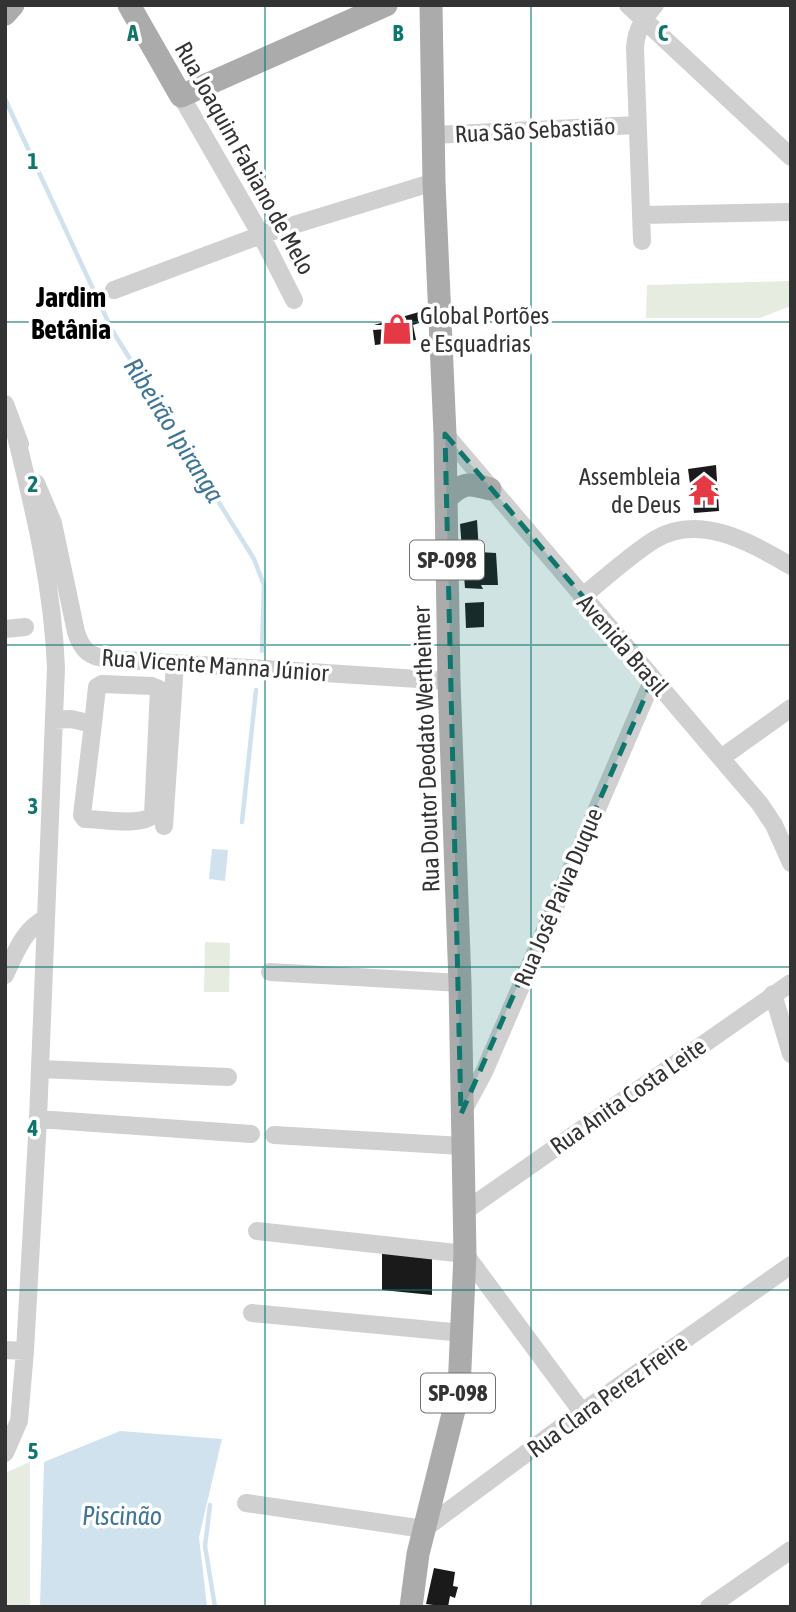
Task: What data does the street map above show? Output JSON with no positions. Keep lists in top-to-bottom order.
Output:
{
  "streets": {
    "main road": ["Rua Joaquim Fabiano de Melo", "SP-098", "Rua Doutor Deodato Wertheimer"],
    "street": [
      "Rua São Sebastião",
      "Avenida Brasil",
      "Rua Vicente Manna Júnior",
      "Rua José Paiva Duque",
      "Rua Anita Costa Leite",
      "Rua Clara Perez Freire"
    ]
  },
  "crossings": [
    ["Rua São Sebastião", "Rua Doutor Deodato Wertheimer"],
    ["SP-098", "Rua Doutor Deodato Wertheimer"],
    ["SP-098", "Rua José Paiva Duque"],
    ["SP-098", "Rua Anita Costa Leite"],
    ["SP-098", "Rua Clara Perez Freire"],
    ["Avenida Brasil", "Rua Doutor Deodato Wertheimer"],
    ["Avenida Brasil", "Rua José Paiva Duque"],
    ["Rua Vicente Manna Júnior", "Rua Doutor Deodato Wertheimer"],
    ["Rua Doutor Deodato Wertheimer", "Rua José Paiva Duque"]
  ],
  "districts": ["Jardim Betânia"],
  "water": ["Ribeirão Ipiranga", "Piscinão"],
  "places": {
    "shop": ["Global Portões e Esquadrias"],
    "temple": ["Assembleia de Deus"]
  },
  "grid": {
    "columns": ["A", "B", "C"],
    "rows": [
      "1",
      "2",
      "3",
      "4",
      "5"
    ]
  }
}
